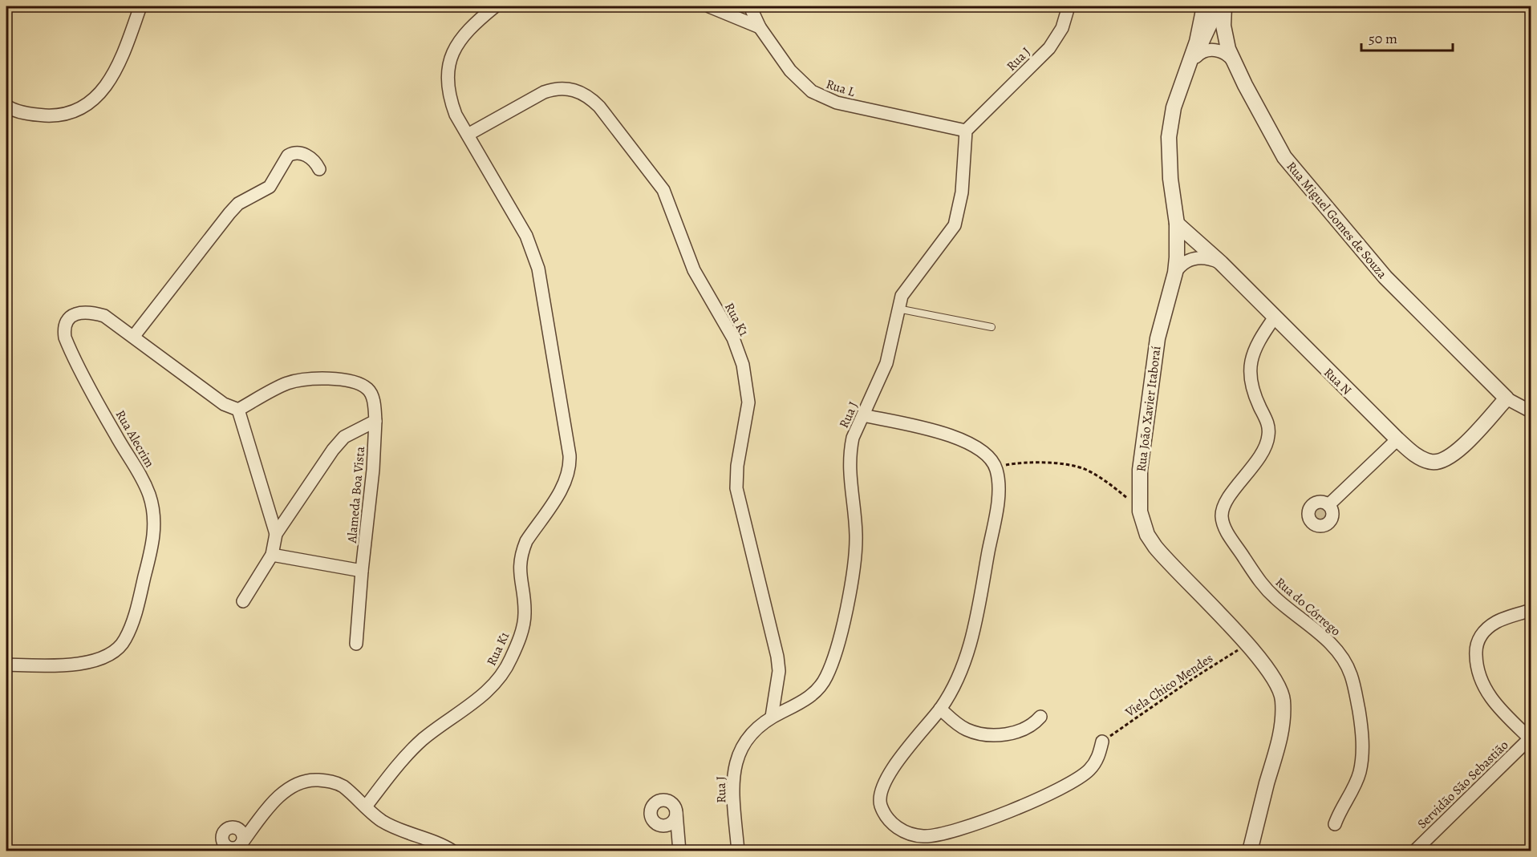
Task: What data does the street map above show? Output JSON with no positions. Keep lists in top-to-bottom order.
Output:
{
  "streets": {
    "street": [
      "Rua J",
      "Rua L",
      "Rua Miguel Gomes de Souza",
      "Rua K1",
      "Rua N",
      "Rua João Xavier Itaboraí",
      "Rua Alecrim",
      "Alameda Boa Vista",
      "Rua do Córrego",
      "Servidão São Sebastião"
    ],
    "path": ["Viela Chico Mendes"]
  },
  "crossings": [
    ["Rua J", "Rua L"],
    ["Rua J", "Rua K1"],
    ["Rua Miguel Gomes de Souza", "Rua N"],
    ["Rua N", "Rua João Xavier Itaboraí"],
    ["Rua N", "Rua do Córrego"],
    ["Rua João Xavier Itaboraí", "Viela Chico Mendes"]
  ],
  "scale_bar": "50 m"
}
